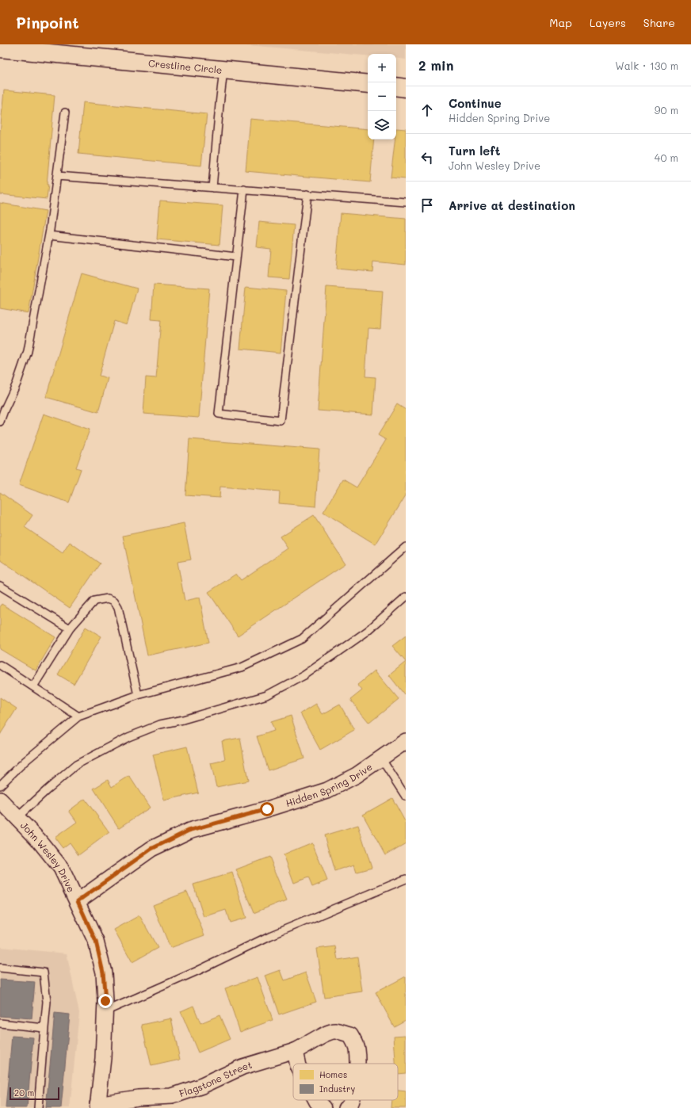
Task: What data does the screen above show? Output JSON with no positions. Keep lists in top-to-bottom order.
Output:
{
  "streets": {
    "street": [
      "Crestline Circle",
      "Hidden Spring Drive",
      "John Wesley Drive",
      "Flagstone Street"
    ]
  },
  "crossings": [
    ["Hidden Spring Drive", "John Wesley Drive"],
    ["John Wesley Drive", "Flagstone Street"]
  ],
  "legend": ["Homes", "Industry"],
  "scale_bar": "20 m",
  "page": {
    "header": "Pinpoint",
    "nav": ["Map", "Layers", "Share"],
    "heading": ["2 min", "Walk · 130 m"],
    "map_buttons": ["+", "−"],
    "list": [
      ["Continue", "Hidden Spring Drive", "90 m"],
      ["Turn left", "John Wesley Drive", "40 m"],
      "Arrive at destination"
    ],
    "scale": "20 m"
  }
}
